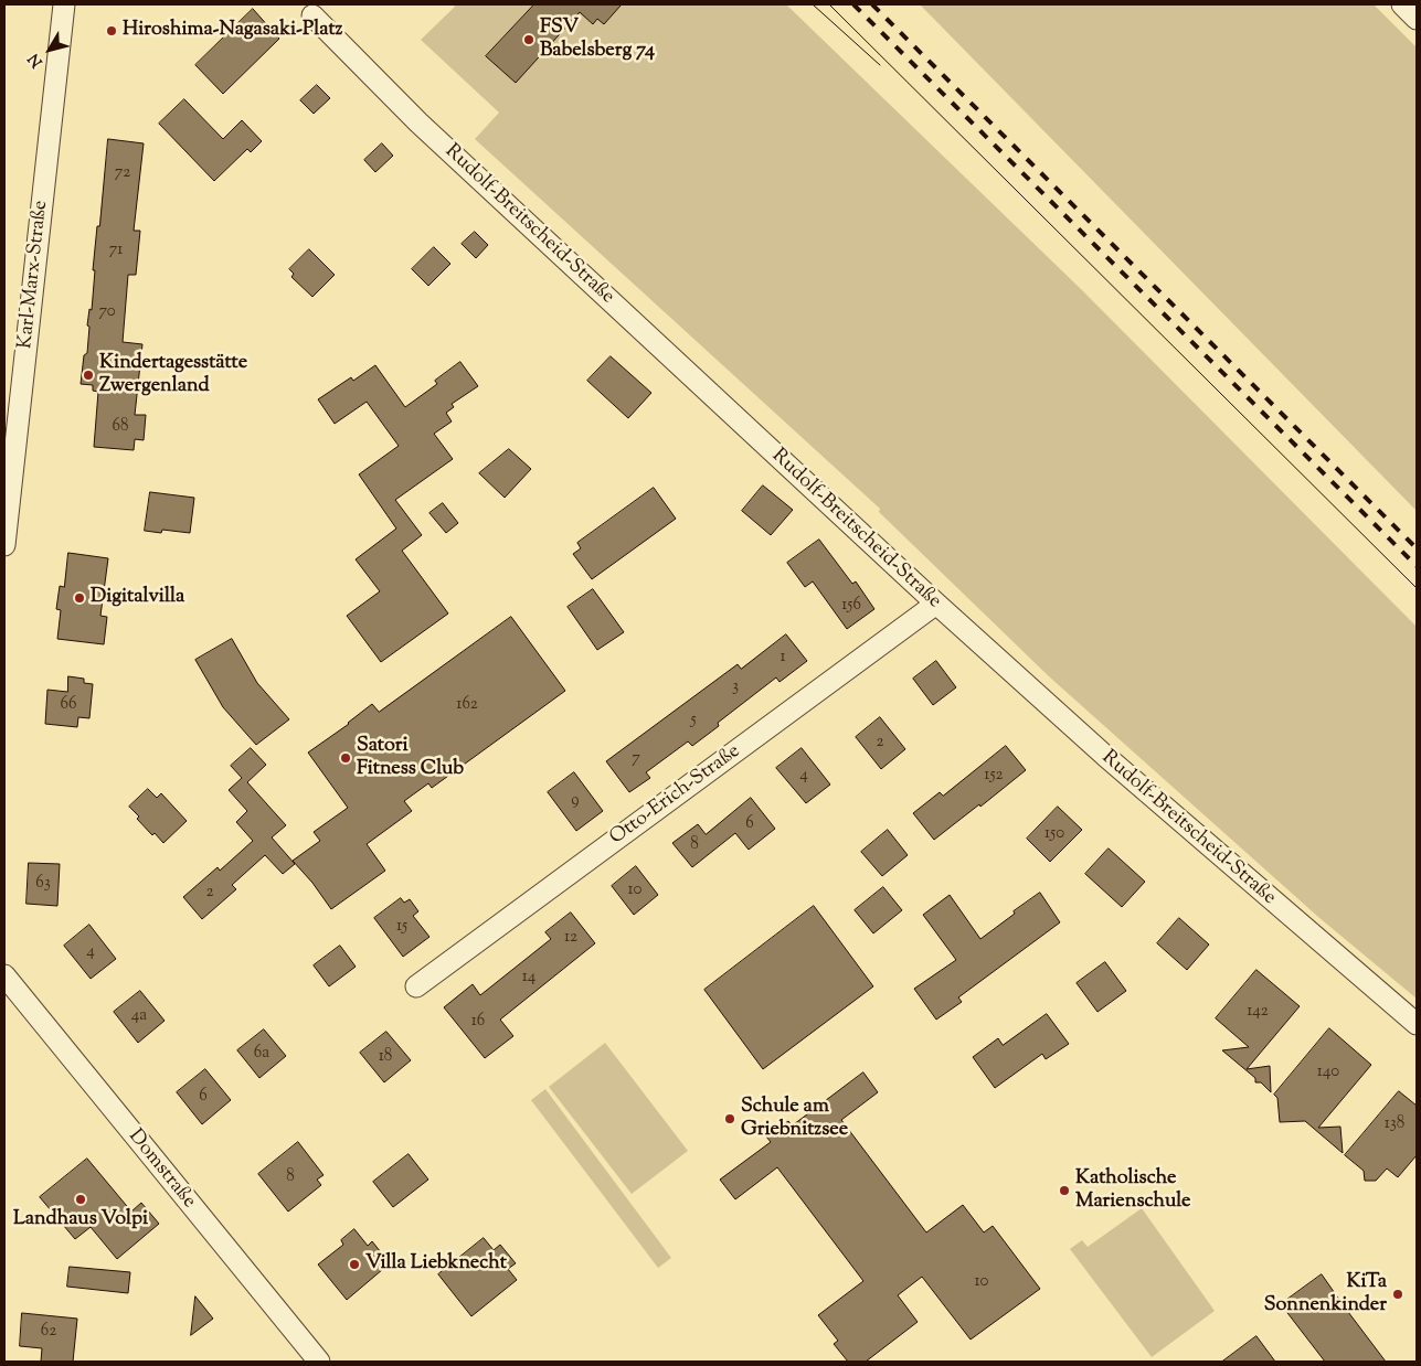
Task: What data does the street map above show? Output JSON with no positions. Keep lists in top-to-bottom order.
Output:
{
  "streets": {
    "street": [
      "Rudolf-Breitscheid-Straße",
      "Karl-Marx-Straße",
      "Otto-Erich-Straße",
      "Domstraße"
    ]
  },
  "crossings": [
    ["Rudolf-Breitscheid-Straße", "Otto-Erich-Straße"]
  ],
  "places": [
    "Hiroshima-Nagasaki-Platz",
    "FSV Babelsberg 74",
    "Kindertagesstätte Zwergenland",
    "Digitalvilla",
    "Satori Fitness Club",
    "Schule am Griebnitzsee",
    "Katholische Marienschule",
    "Landhaus Volpi",
    "Villa Liebknecht",
    "KiTa Sonnenkinder"
  ],
  "house_numbers": [
    "72",
    "71",
    "70",
    "68",
    "156",
    "1",
    "3",
    "66",
    "162",
    "5",
    "2",
    "7",
    "4",
    "152",
    "9",
    "6",
    "150",
    "8",
    "63",
    "10",
    "2",
    "15",
    "12",
    "4",
    "14",
    "142",
    "4a",
    "16",
    "6a",
    "18",
    "140",
    "6",
    "138",
    "8",
    "10",
    "62"
  ],
  "north": "bottom left"
}
